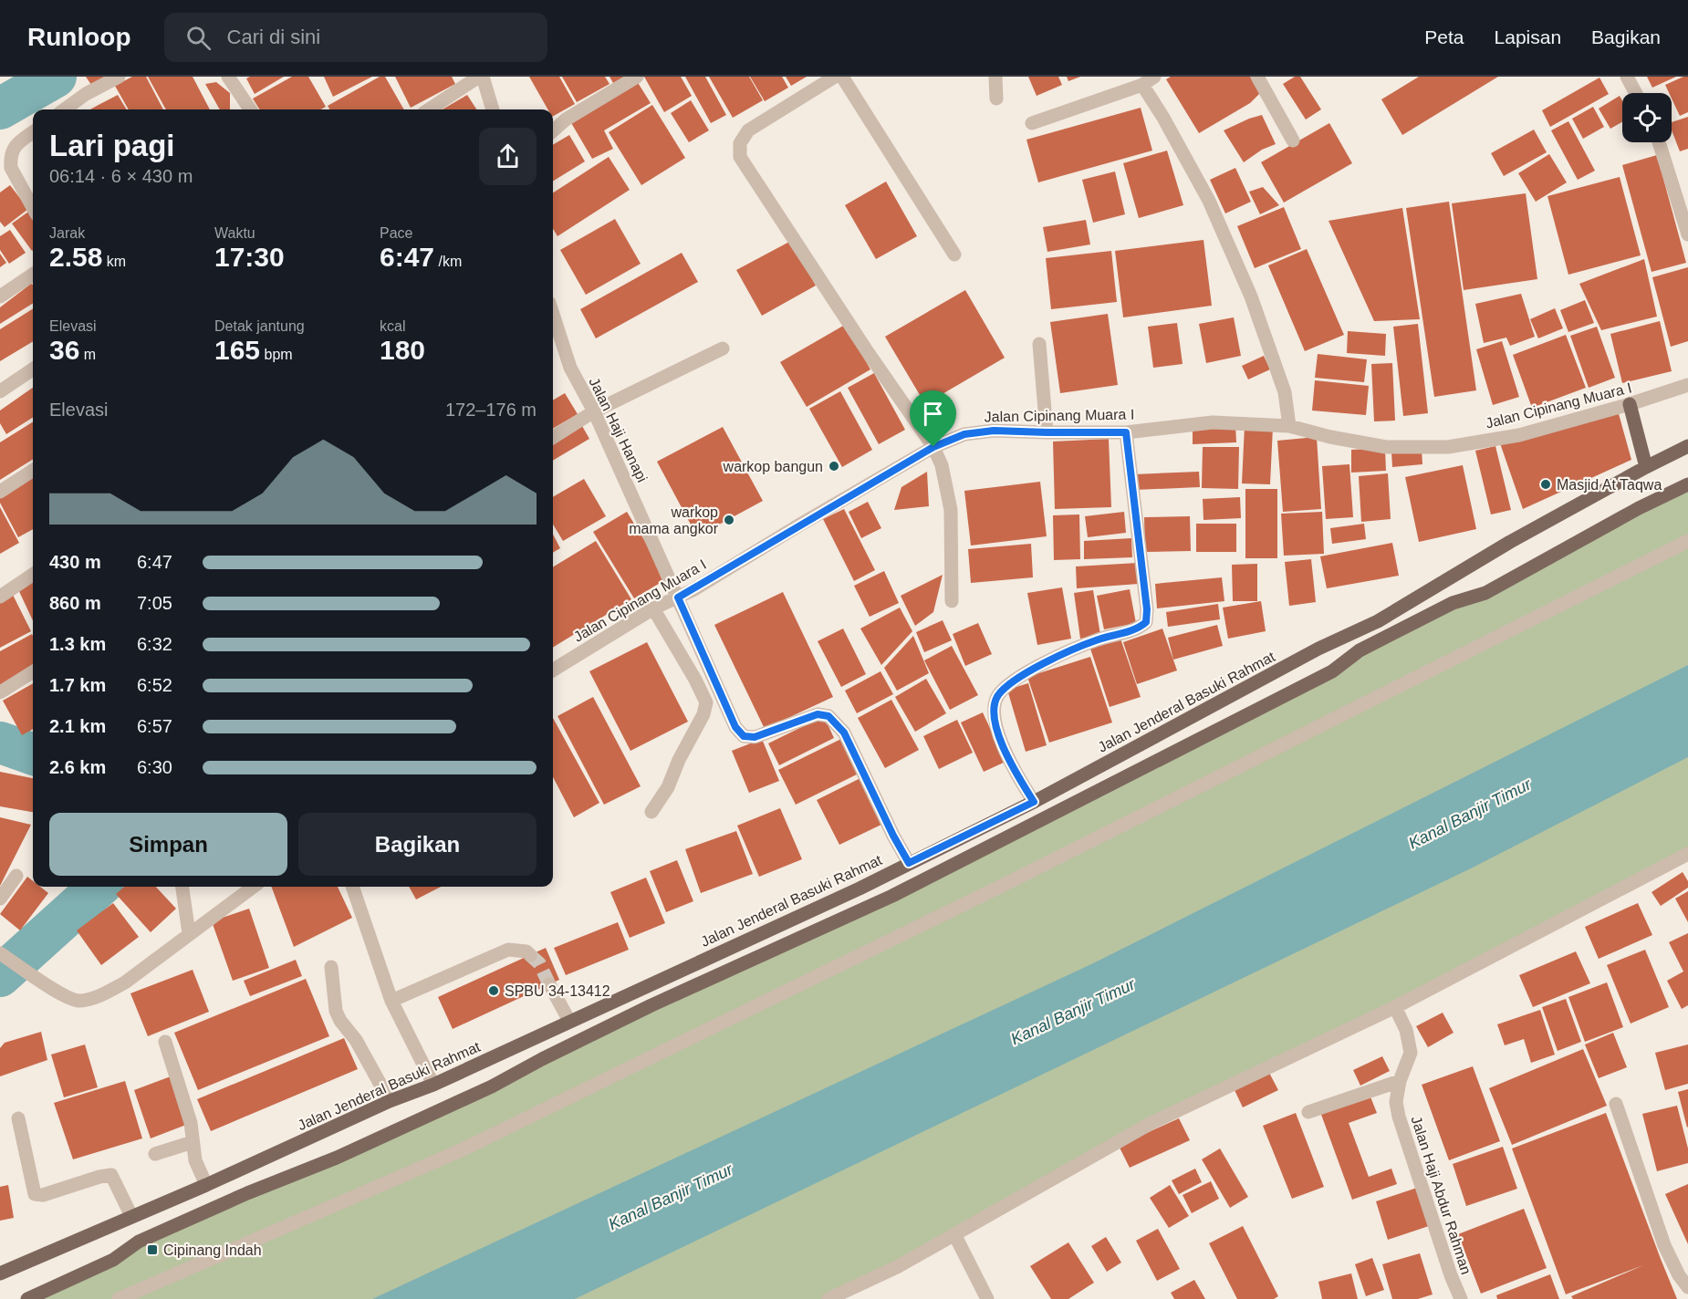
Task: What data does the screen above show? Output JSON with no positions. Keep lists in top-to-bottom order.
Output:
{
  "streets": {
    "main road": ["Jalan Jenderal Basuki Rahmat"],
    "street": ["Jalan Cipinang Muara I", "Jalan Haji Hanapi", "Jalan Haji Abdur Rahman"]
  },
  "crossings": [
    ["Jalan Cipinang Muara I", "Jalan Haji Hanapi"],
    ["Jalan Haji Hanapi", "Jalan Jenderal Basuki Rahmat"]
  ],
  "water": ["Kanal Banjir Timur"],
  "places": {
    "other": [
      "warkop bangun",
      "Masjid At Taqwa",
      "warkop mama angkor",
      "SPBU 34-13412"
    ],
    "transit": ["Cipinang Indah"]
  },
  "page": {
    "header": "Runloop",
    "search": "Cari di sini",
    "nav": ["Peta", "Lapisan", "Bagikan"],
    "heading": ["Lari pagi", "06:14 · 6 × 430 m"],
    "stats": [
      ["Jarak", "2.58 km"],
      ["Waktu", "17:30"],
      ["Pace", "6:47 /km"],
      ["Elevasi", "36 m"],
      ["Detak jantung", "165 bpm"],
      ["kcal", "180"]
    ],
    "chart": ["Elevasi", "172–176 m"],
    "list": [
      {
        "name": "430 m",
        "note": "6:47"
      },
      {
        "name": "860 m",
        "note": "7:05"
      },
      {
        "name": "1.3 km",
        "note": "6:32"
      },
      {
        "name": "1.7 km",
        "note": "6:52"
      },
      {
        "name": "2.1 km",
        "note": "6:57"
      },
      {
        "name": "2.6 km",
        "note": "6:30"
      }
    ],
    "buttons": ["Simpan", "Bagikan"]
  }
}
